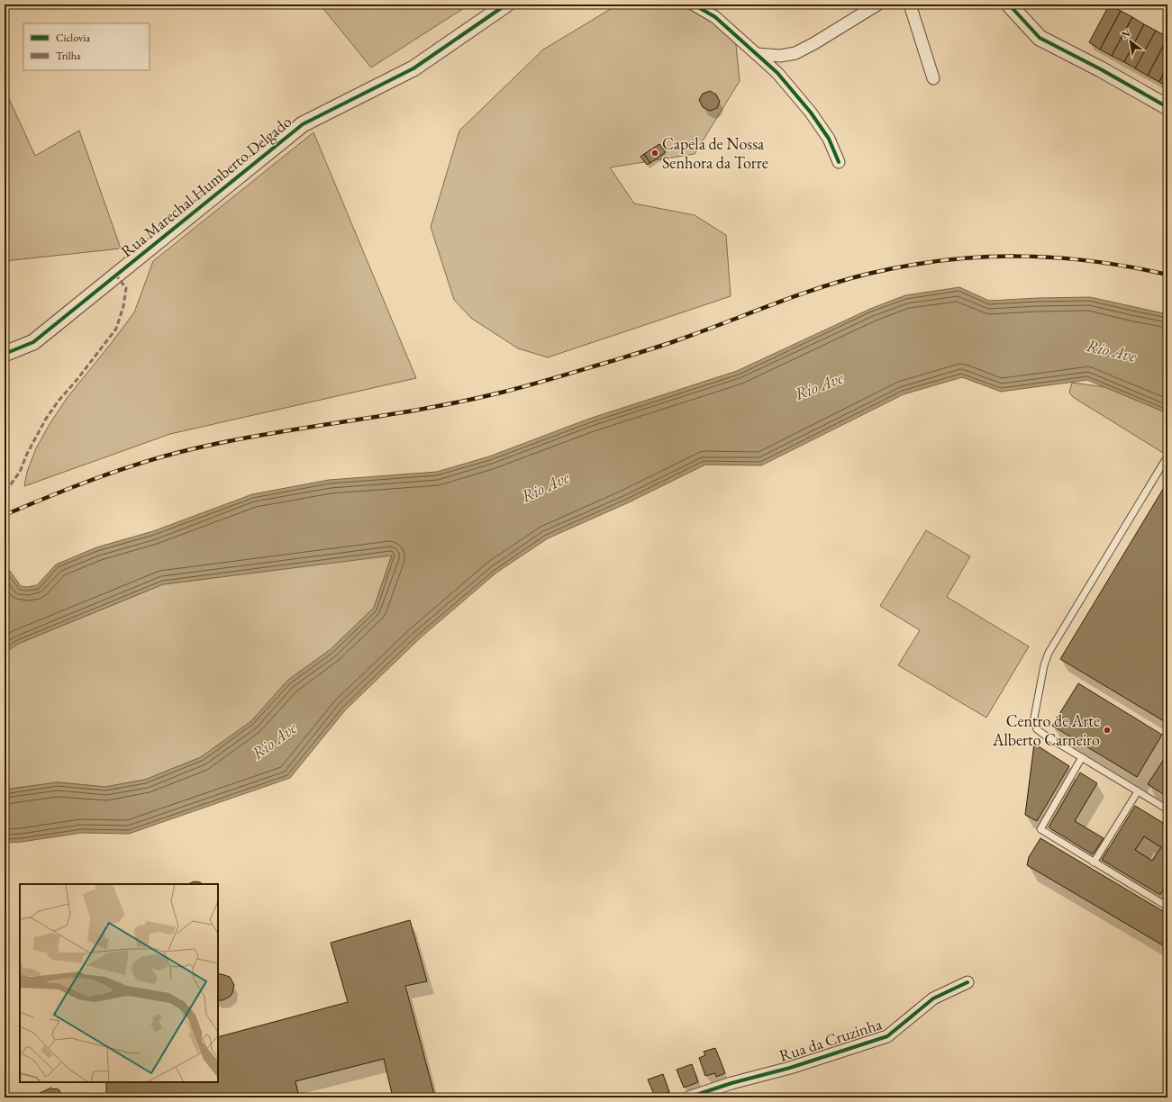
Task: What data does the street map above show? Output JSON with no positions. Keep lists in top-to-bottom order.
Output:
{
  "streets": {
    "street": ["Rua Marechal Humberto Delgado", "Rua da Cruzinha"]
  },
  "water": ["Rio Ave"],
  "places": ["Capela de Nossa Senhora da Torre", "Centro de Arte Alberto Carneiro"],
  "legend": ["Ciclovia", "Trilha"],
  "north": "top left"
}
